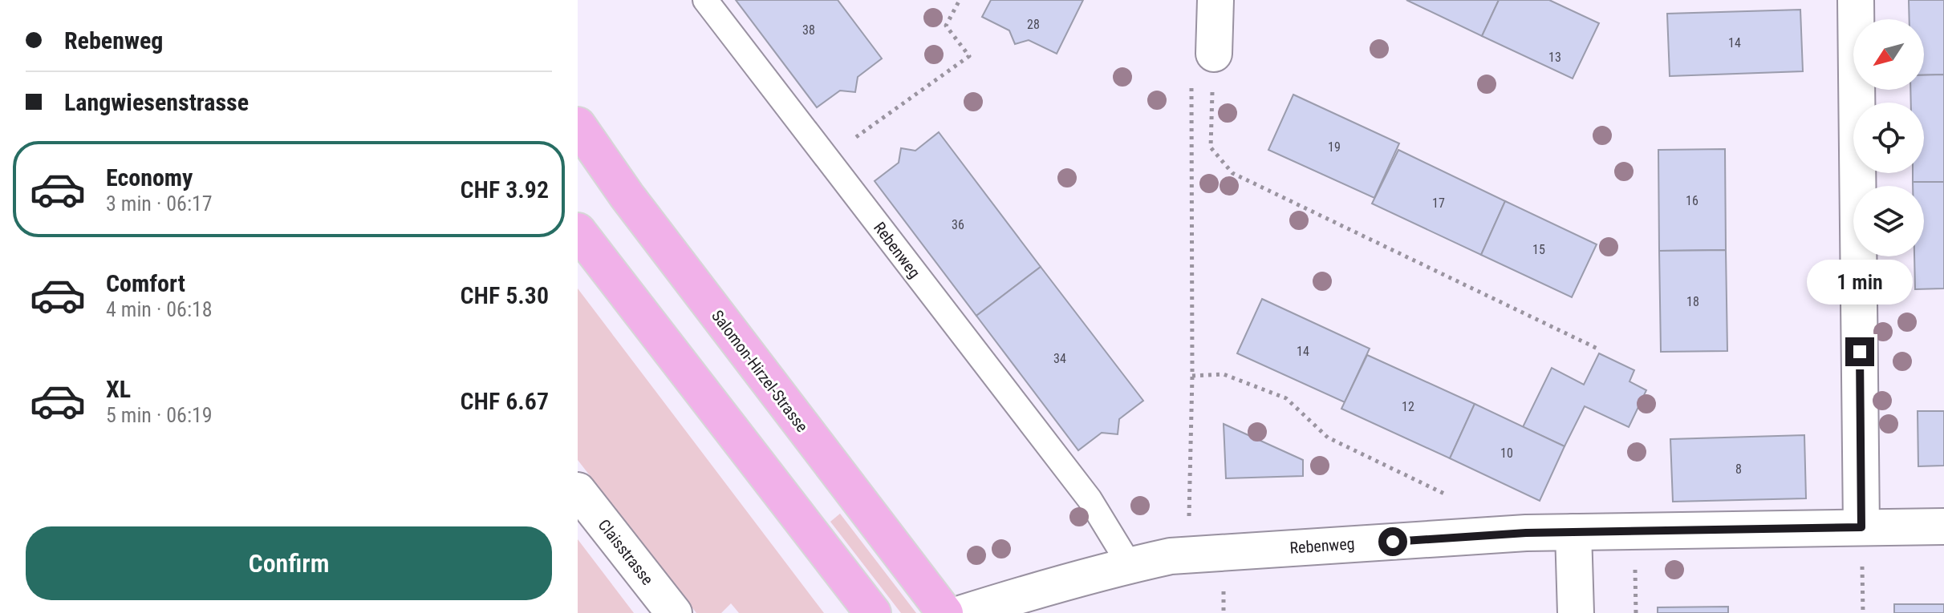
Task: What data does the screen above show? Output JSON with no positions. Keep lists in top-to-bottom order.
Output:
{
  "streets": {
    "main road": ["Salomon-Hirzel-Strasse"],
    "street": ["Rebenweg", "Claisstrasse"]
  },
  "house_numbers": [
    "28",
    "38",
    "14",
    "13",
    "19",
    "16",
    "17",
    "36",
    "15",
    "18",
    "14",
    "34",
    "12",
    "10",
    "8"
  ],
  "north": "bottom left",
  "page": {
    "banner": ["Rebenweg", "Langwiesenstrasse"],
    "list": [
      {
        "name": "Economy",
        "note": "3 min · 06:17",
        "value": "CHF 3.92"
      },
      {
        "name": "Comfort",
        "note": "4 min · 06:18",
        "value": "CHF 5.30"
      },
      {
        "name": "XL",
        "note": "5 min · 06:19",
        "value": "CHF 6.67"
      }
    ],
    "bubble": "1 min",
    "buttons": "Confirm"
  }
}
